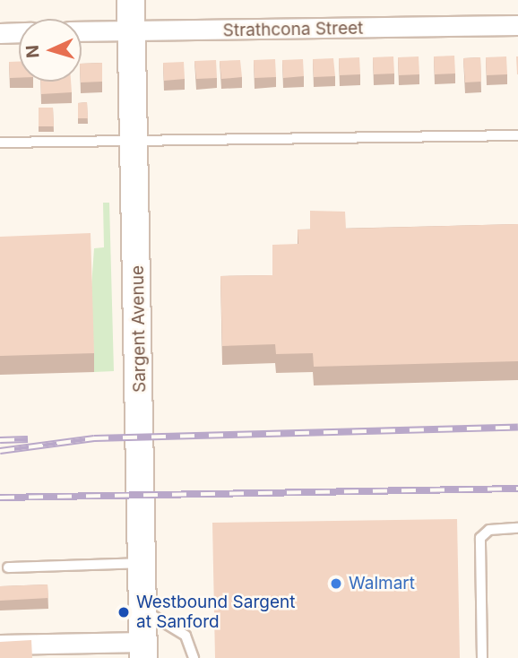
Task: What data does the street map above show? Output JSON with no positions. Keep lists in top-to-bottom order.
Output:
{
  "streets": {
    "main road": ["Sargent Avenue"],
    "street": ["Strathcona Street"]
  },
  "crossings": [
    ["Strathcona Street", "Sargent Avenue"]
  ],
  "places": ["Walmart", "Westbound Sargent at Sanford"],
  "north": "left"
}
